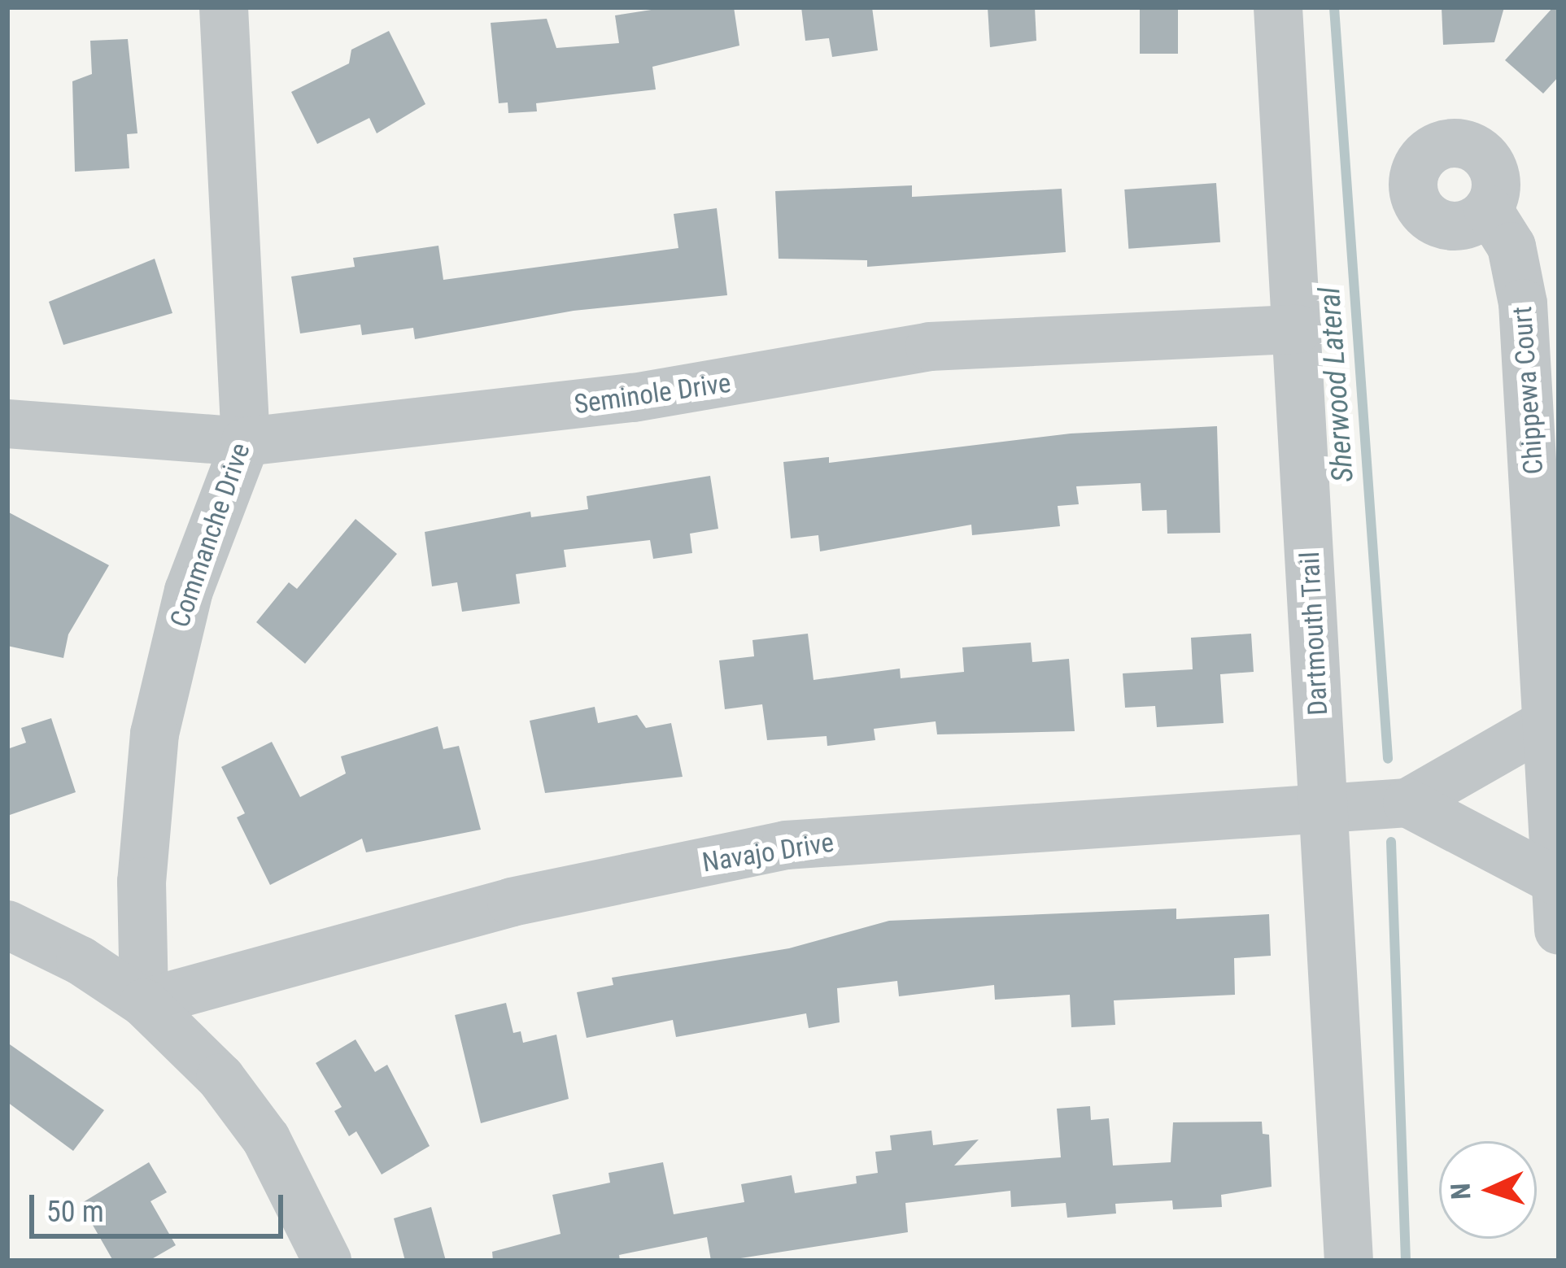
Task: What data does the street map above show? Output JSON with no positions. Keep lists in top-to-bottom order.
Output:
{
  "streets": {
    "street": [
      "Chippewa Court",
      "Seminole Drive",
      "Commanche Drive",
      "Dartmouth Trail",
      "Navajo Drive"
    ]
  },
  "crossings": [
    ["Chippewa Court", "Navajo Drive"],
    ["Seminole Drive", "Commanche Drive"],
    ["Seminole Drive", "Dartmouth Trail"],
    ["Commanche Drive", "Navajo Drive"],
    ["Dartmouth Trail", "Navajo Drive"]
  ],
  "water": ["Sherwood Lateral"],
  "scale_bar": "50 m",
  "north": "left"
}
